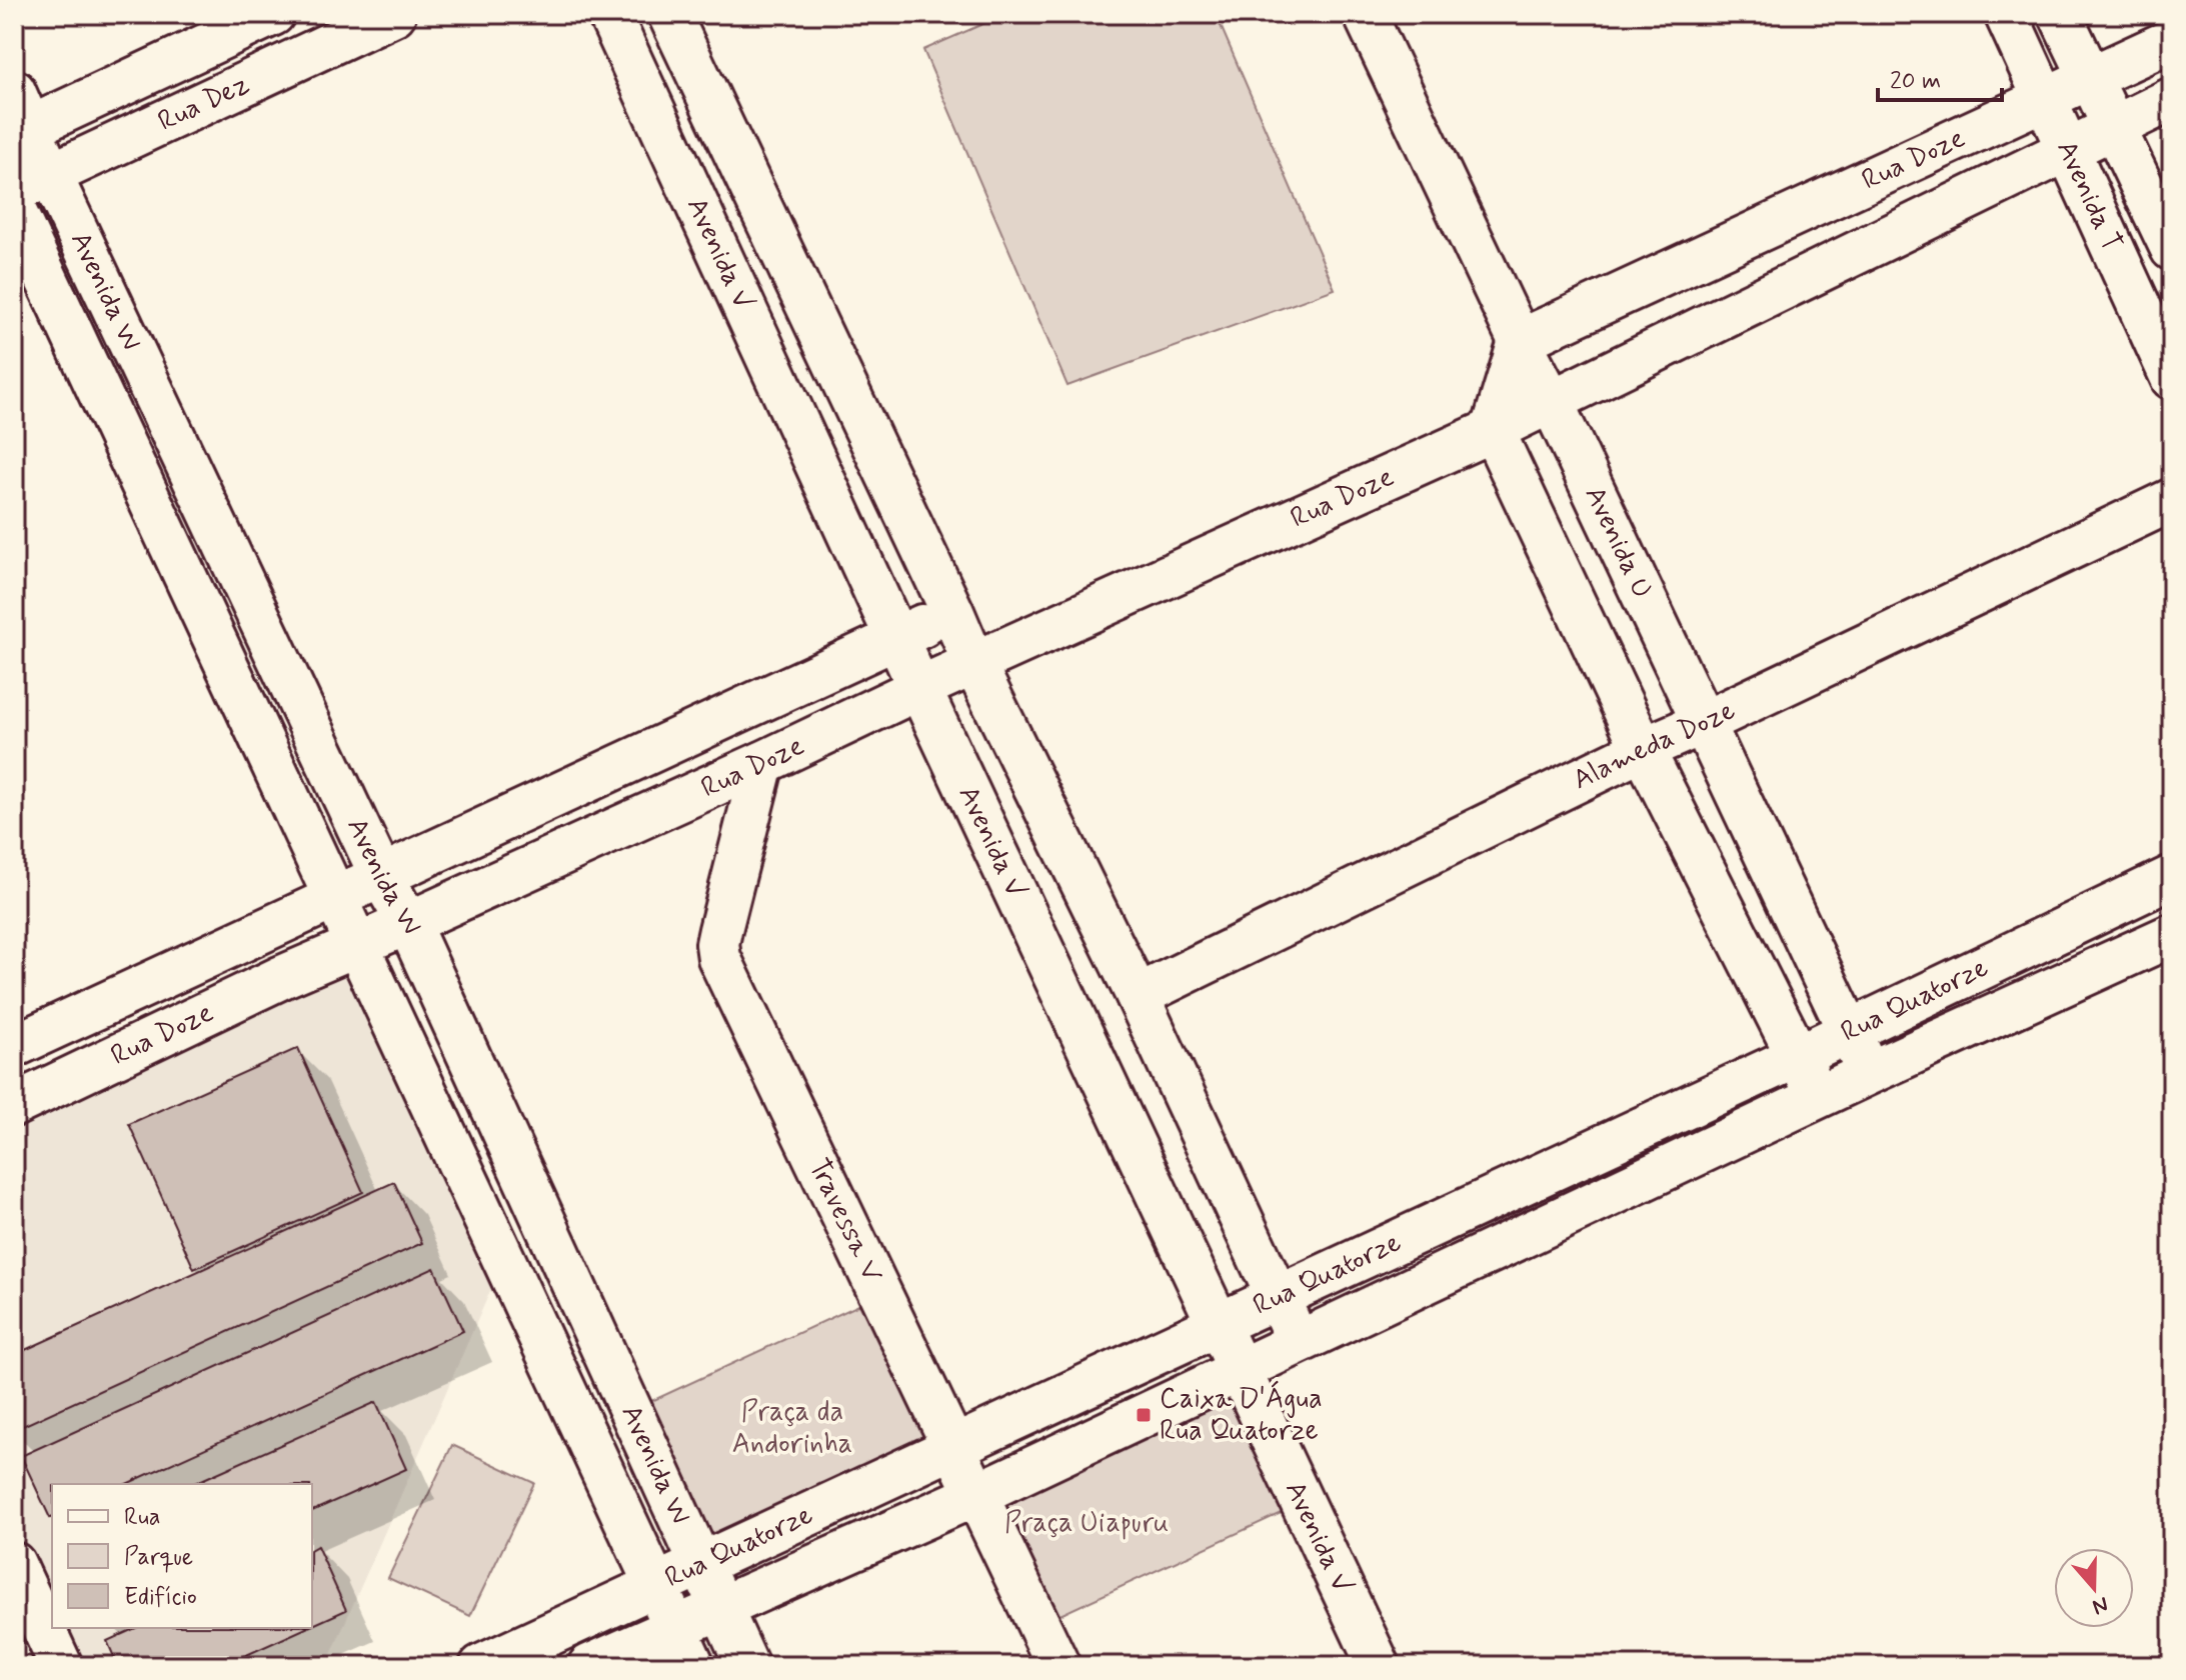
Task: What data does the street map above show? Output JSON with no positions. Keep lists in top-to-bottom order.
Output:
{
  "streets": {
    "street": [
      "Rua Dez",
      "Rua Doze",
      "Avenida T",
      "Avenida V",
      "Avenida W",
      "Avenida U",
      "Alameda Doze",
      "Rua Quatorze",
      "Travessa V"
    ]
  },
  "crossings": [
    ["Rua Dez", "Avenida W"],
    ["Rua Doze", "Avenida T"],
    ["Rua Doze", "Avenida V"],
    ["Rua Doze", "Avenida W"],
    ["Rua Doze", "Avenida U"],
    ["Rua Doze", "Travessa V"],
    ["Avenida V", "Alameda Doze"],
    ["Avenida V", "Rua Quatorze"],
    ["Avenida W", "Rua Quatorze"],
    ["Avenida U", "Alameda Doze"],
    ["Avenida U", "Rua Quatorze"],
    ["Rua Quatorze", "Travessa V"]
  ],
  "parks": ["Praça da Andorinha", "Praça Uiapuru"],
  "places": {
    "transit": ["Caixa D'Água Rua Quatorze"]
  },
  "legend": ["Rua", "Parque", "Edifício"],
  "scale_bar": "20 m",
  "north": "bottom"
}
